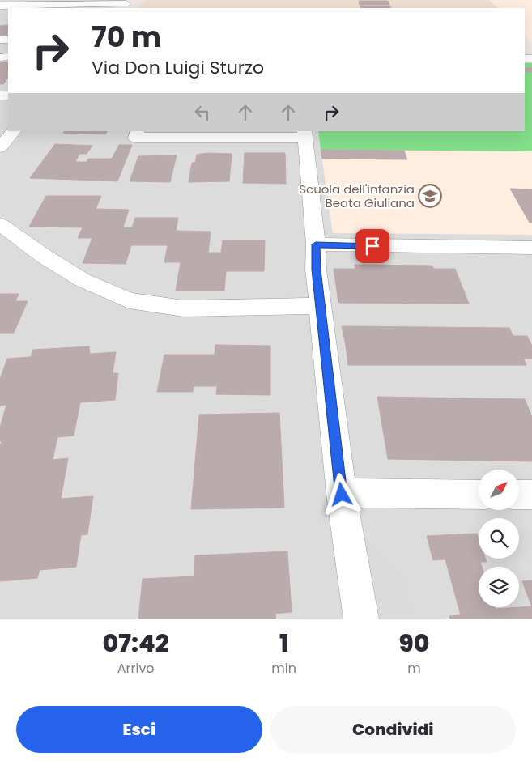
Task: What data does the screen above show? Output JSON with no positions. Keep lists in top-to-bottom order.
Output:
{
  "places": {
    "school or university": ["Scuola dell'infanzia Beata Giuliana"]
  },
  "north": "top right",
  "page": {
    "turn": ["70 m", "Via Don Luigi Sturzo"],
    "eta": [
      "07:42",
      "Arrivo",
      "1",
      "min",
      "90",
      "m"
    ],
    "buttons": ["Esci", "Condividi"]
  }
}
